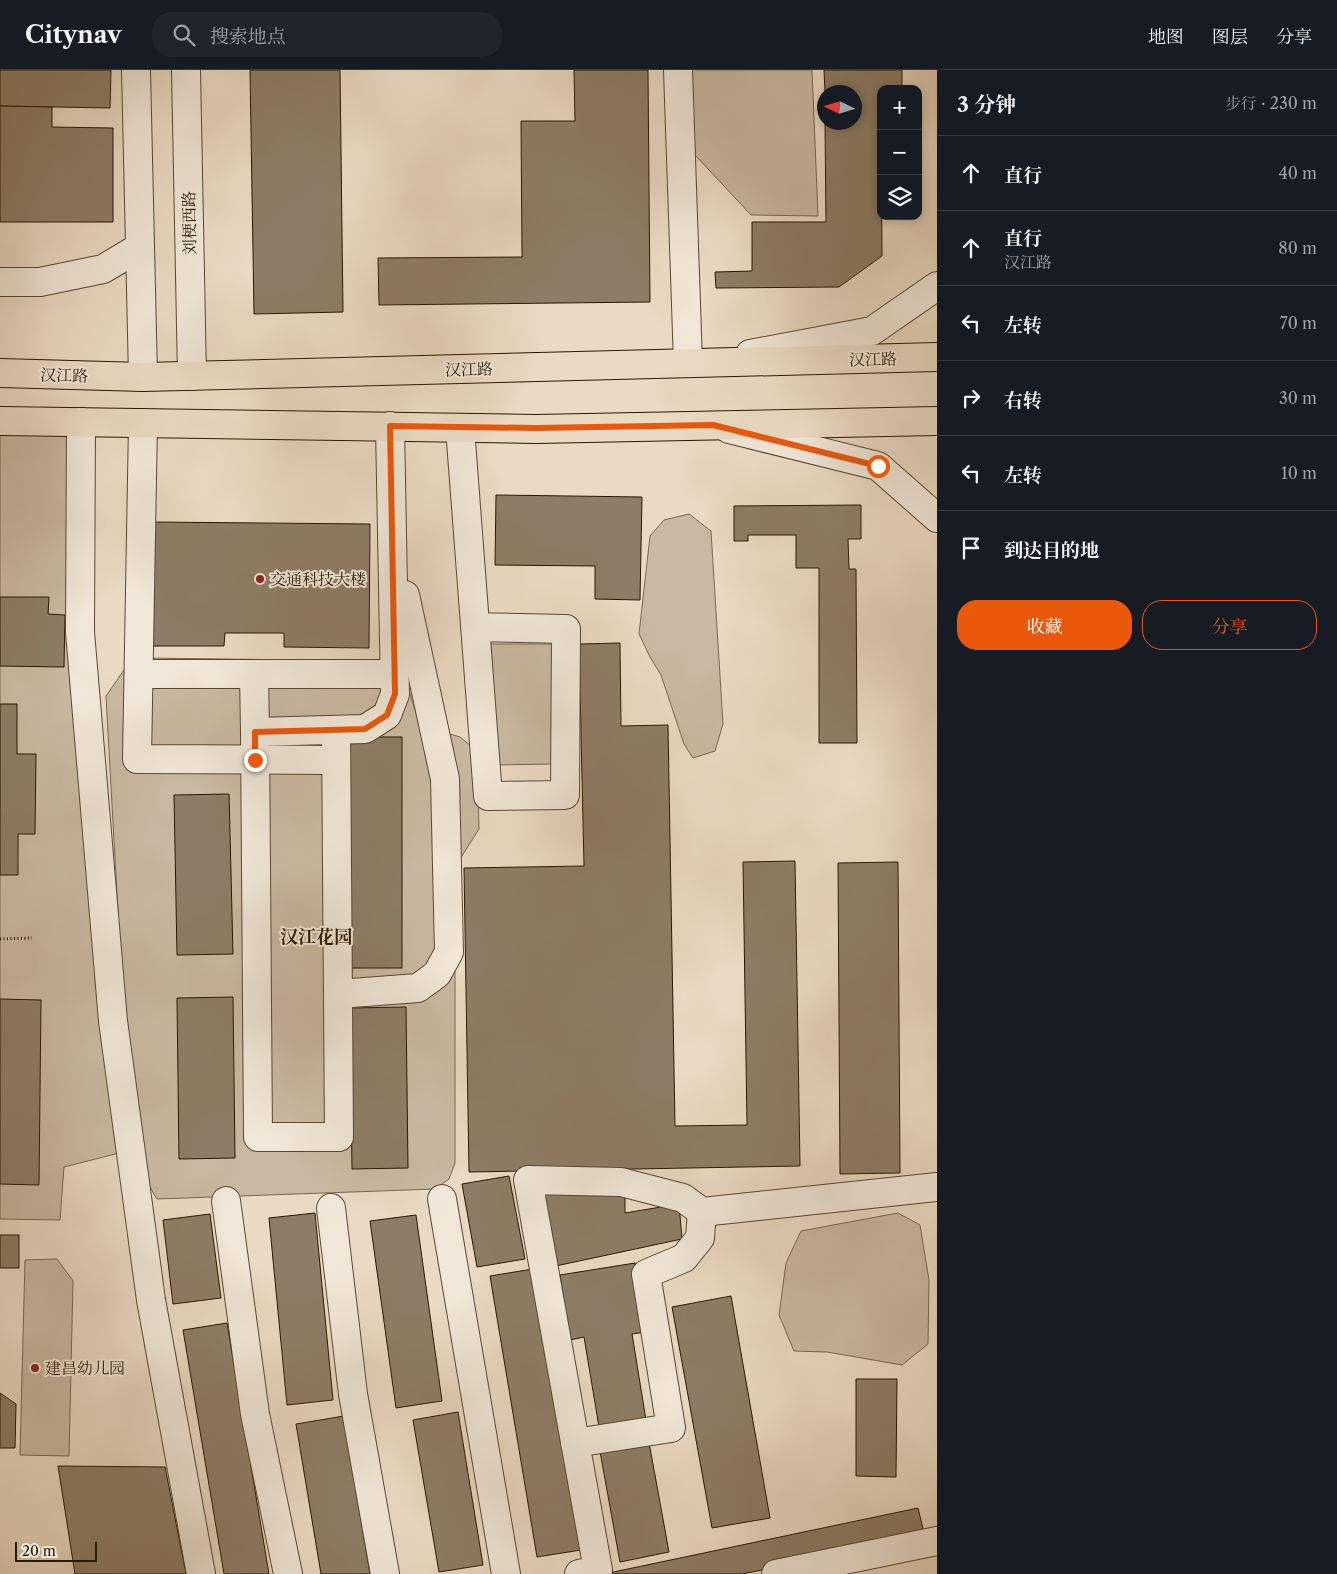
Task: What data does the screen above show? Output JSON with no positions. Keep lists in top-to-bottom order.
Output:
{
  "streets": {
    "main road": ["汉江路"],
    "street": ["刘梗西路"]
  },
  "crossings": [
    ["刘梗西路", "汉江路"]
  ],
  "districts": ["汉江花园"],
  "places": ["交通科技大楼", "建昌幼儿园"],
  "scale_bar": "20 m",
  "north": "left",
  "page": {
    "header": "Citynav",
    "search": "搜索地点",
    "nav": ["地图", "图层", "分享"],
    "heading": ["3 分钟", "步行 · 230 m"],
    "map_buttons": ["+", "−"],
    "list": [
      ["直行", "40 m"],
      ["直行", "汉江路", "80 m"],
      ["左转", "70 m"],
      ["右转", "30 m"],
      ["左转", "10 m"],
      "到达目的地"
    ],
    "buttons": ["收藏", "分享"],
    "scale": "20 m"
  }
}
